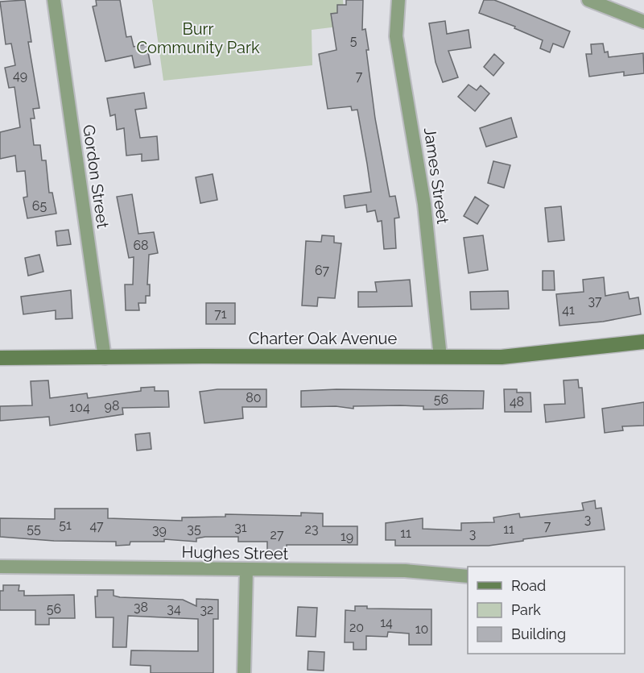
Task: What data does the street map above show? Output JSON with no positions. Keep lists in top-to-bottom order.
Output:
{
  "streets": {
    "street": [
      "James Street",
      "Gordon Street",
      "Charter Oak Avenue",
      "Hughes Street"
    ]
  },
  "crossings": [
    ["James Street", "Charter Oak Avenue"],
    ["Gordon Street", "Charter Oak Avenue"]
  ],
  "parks": ["Burr Community Park"],
  "house_numbers": [
    "5",
    "49",
    "7",
    "65",
    "68",
    "67",
    "37",
    "41",
    "71",
    "80",
    "56",
    "48",
    "98",
    "104",
    "3",
    "51",
    "47",
    "7",
    "31",
    "55",
    "35",
    "23",
    "11",
    "39",
    "11",
    "3",
    "27",
    "19",
    "38",
    "56",
    "34",
    "32",
    "14",
    "20",
    "10"
  ],
  "legend": ["Road", "Park", "Building"]
}
